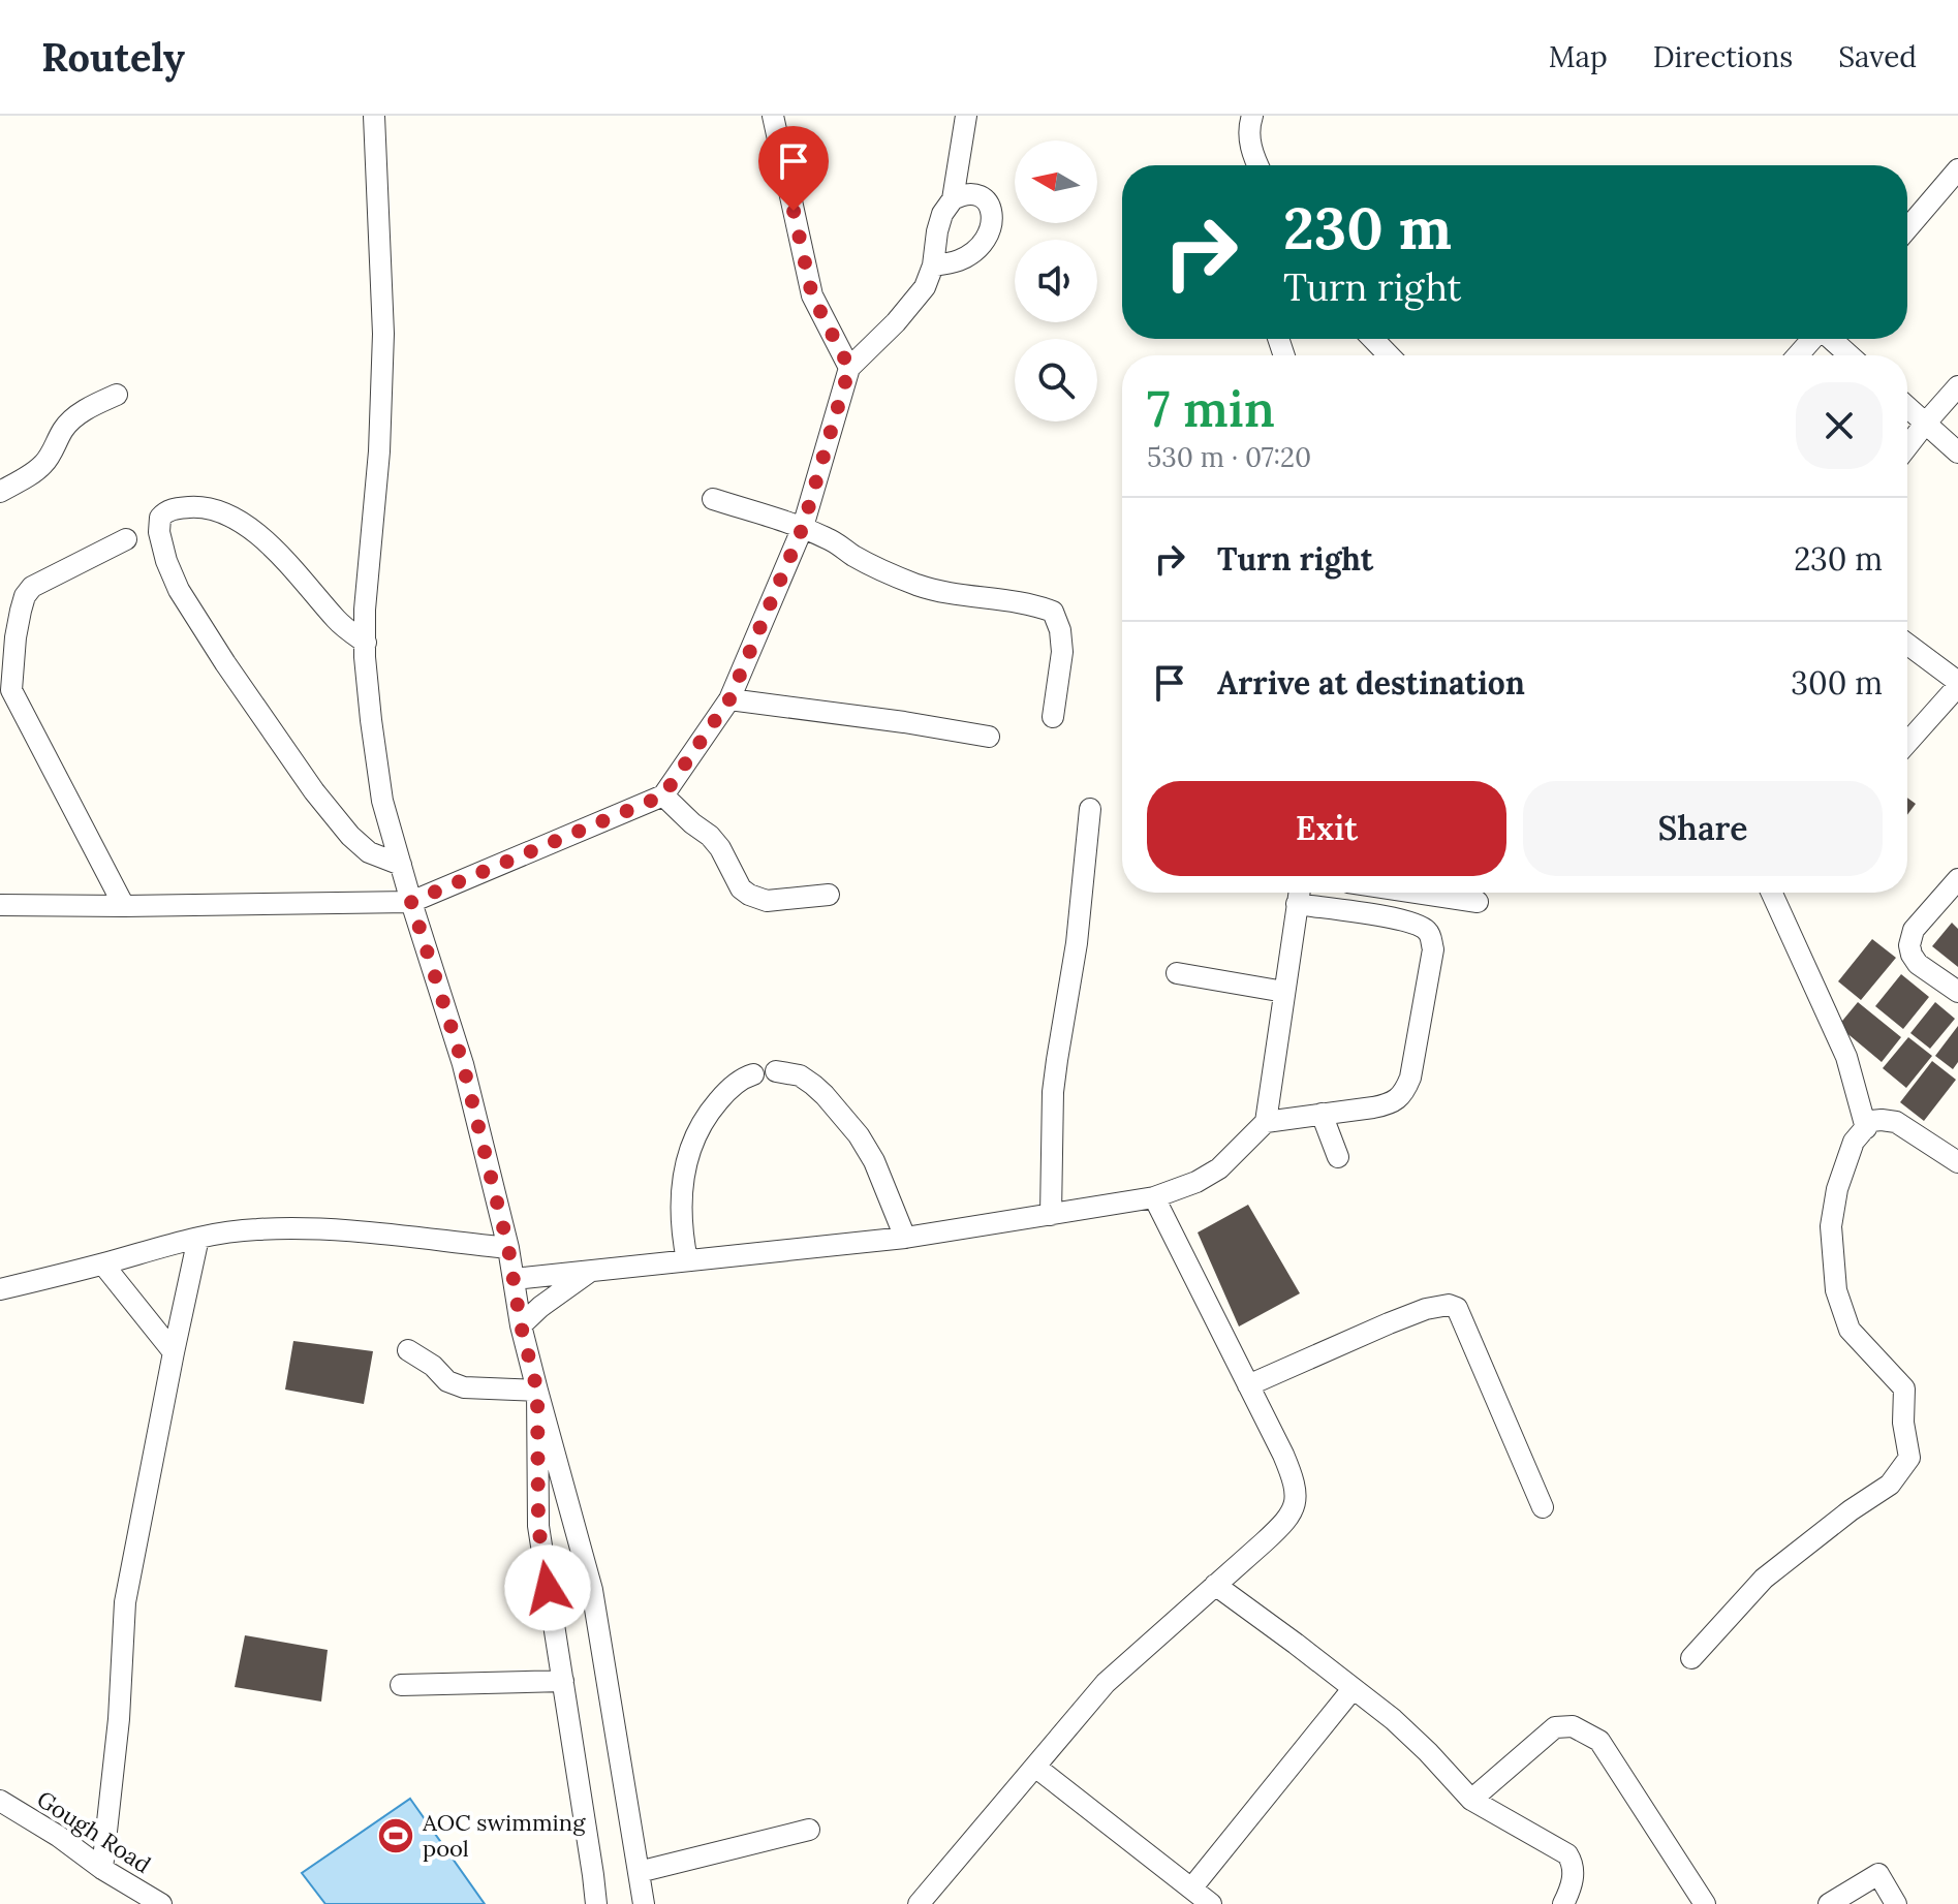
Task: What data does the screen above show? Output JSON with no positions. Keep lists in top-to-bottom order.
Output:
{
  "streets": {
    "street": ["Gough Road"]
  },
  "places": {
    "sports": ["AOC swimming pool"]
  },
  "north": "left",
  "page": {
    "header": "Routely",
    "nav": ["Map", "Directions", "Saved"],
    "turn": ["230 m", "Turn right"],
    "heading": ["7 min", "530 m · 07:20"],
    "list": [
      {
        "name": "Turn right",
        "value": "230 m"
      },
      {
        "name": "Arrive at destination",
        "value": "300 m"
      }
    ],
    "buttons": ["Exit", "Share"]
  }
}
